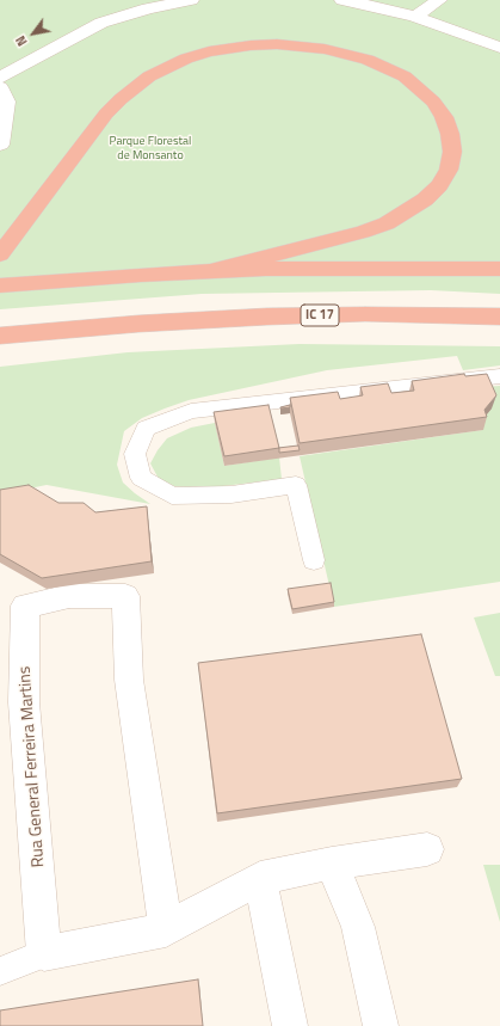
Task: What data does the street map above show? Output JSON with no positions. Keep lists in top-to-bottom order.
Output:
{
  "streets": {
    "highway": ["IC 17"],
    "street": ["Rua General Ferreira Martins"]
  },
  "parks": ["Parque Florestal de Monsanto"],
  "north": "bottom left"
}
